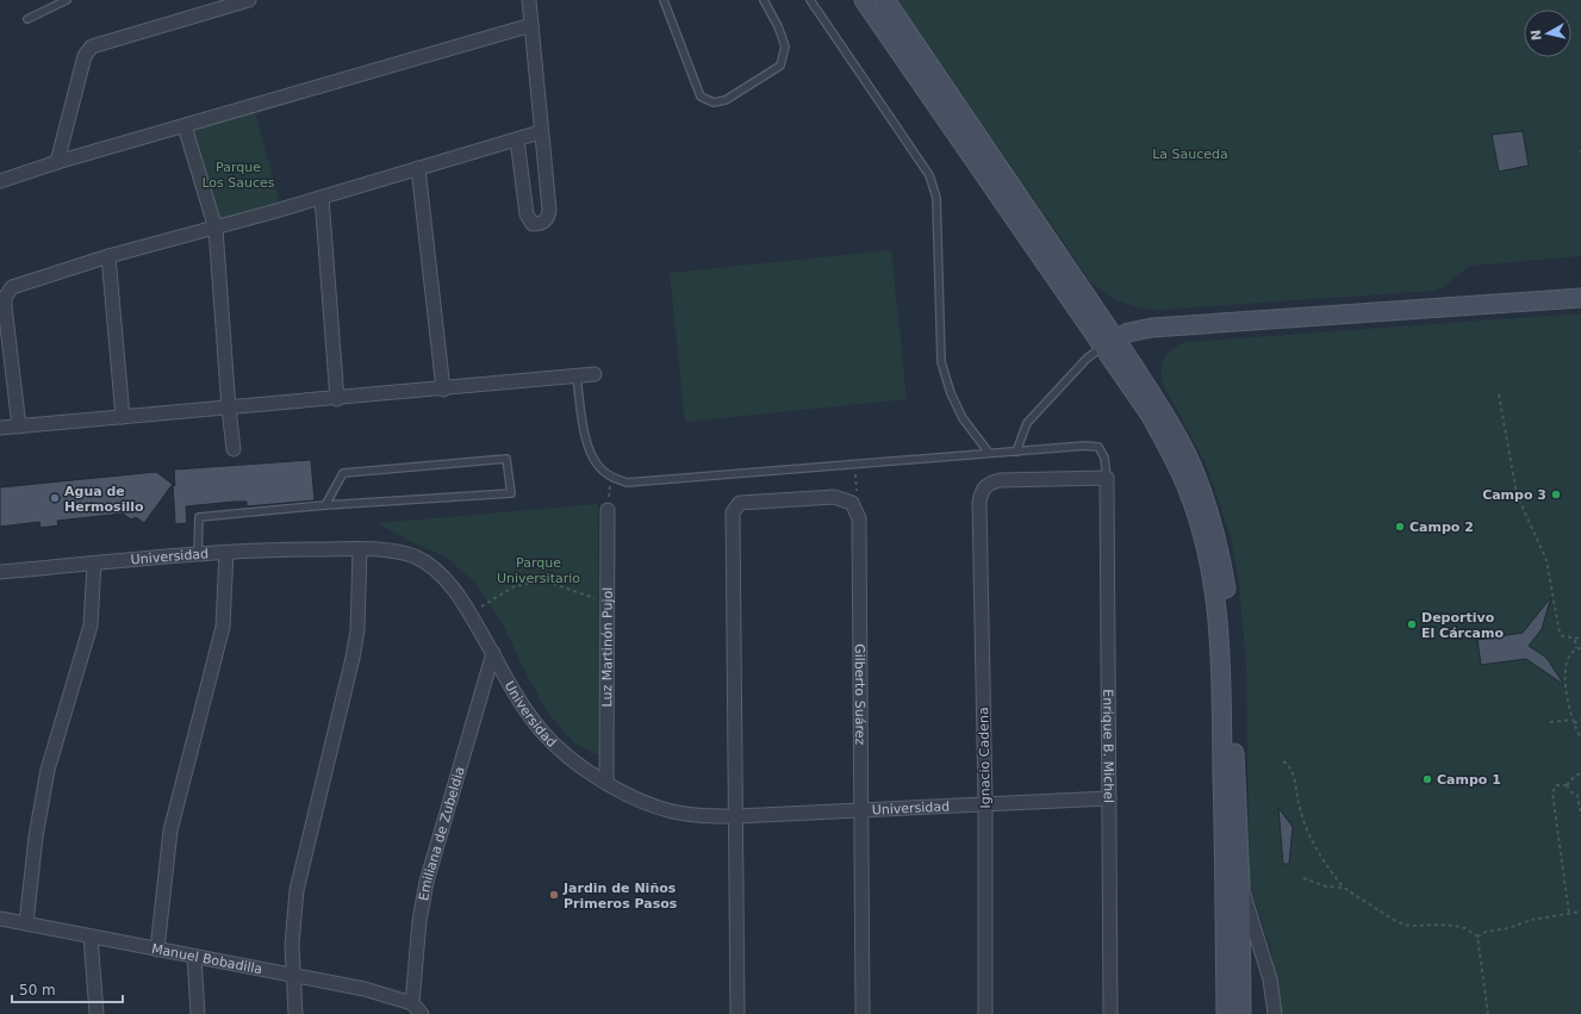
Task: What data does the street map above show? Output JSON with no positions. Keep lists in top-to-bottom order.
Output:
{
  "streets": {
    "street": [
      "Universidad",
      "Luz Martinón Pujol",
      "Gilberto Suárez",
      "Enrique B. Michel",
      "Ignacio Cadena",
      "Emiliana de Zubeldia",
      "Manuel Bobadilla"
    ]
  },
  "crossings": [
    ["Universidad", "Luz Martinón Pujol"],
    ["Universidad", "Gilberto Suárez"],
    ["Universidad", "Enrique B. Michel"],
    ["Universidad", "Ignacio Cadena"],
    ["Universidad", "Emiliana de Zubeldia"],
    ["Enrique B. Michel", "Ignacio Cadena"],
    ["Emiliana de Zubeldia", "Manuel Bobadilla"]
  ],
  "parks": ["La Sauceda", "Parque Los Sauces", "Parque Universitario"],
  "places": [
    "Campo 3",
    "Agua de Hermosillo",
    "Campo 2",
    "Deportivo El Cárcamo",
    "Campo 1",
    "Jardin de Niños Primeros Pasos"
  ],
  "scale_bar": "50 m",
  "north": "left"
}
